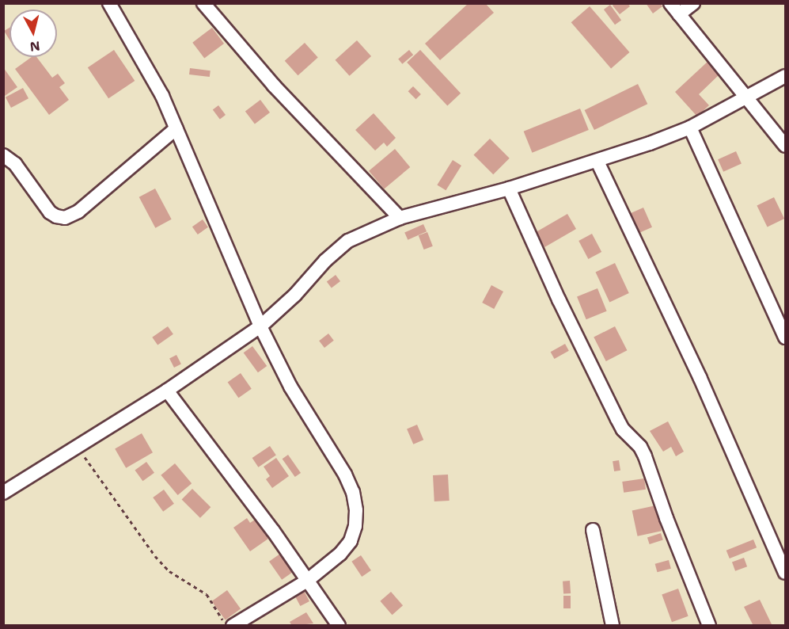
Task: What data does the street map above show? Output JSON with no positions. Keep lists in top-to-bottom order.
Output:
{
  "north": "bottom"
}
